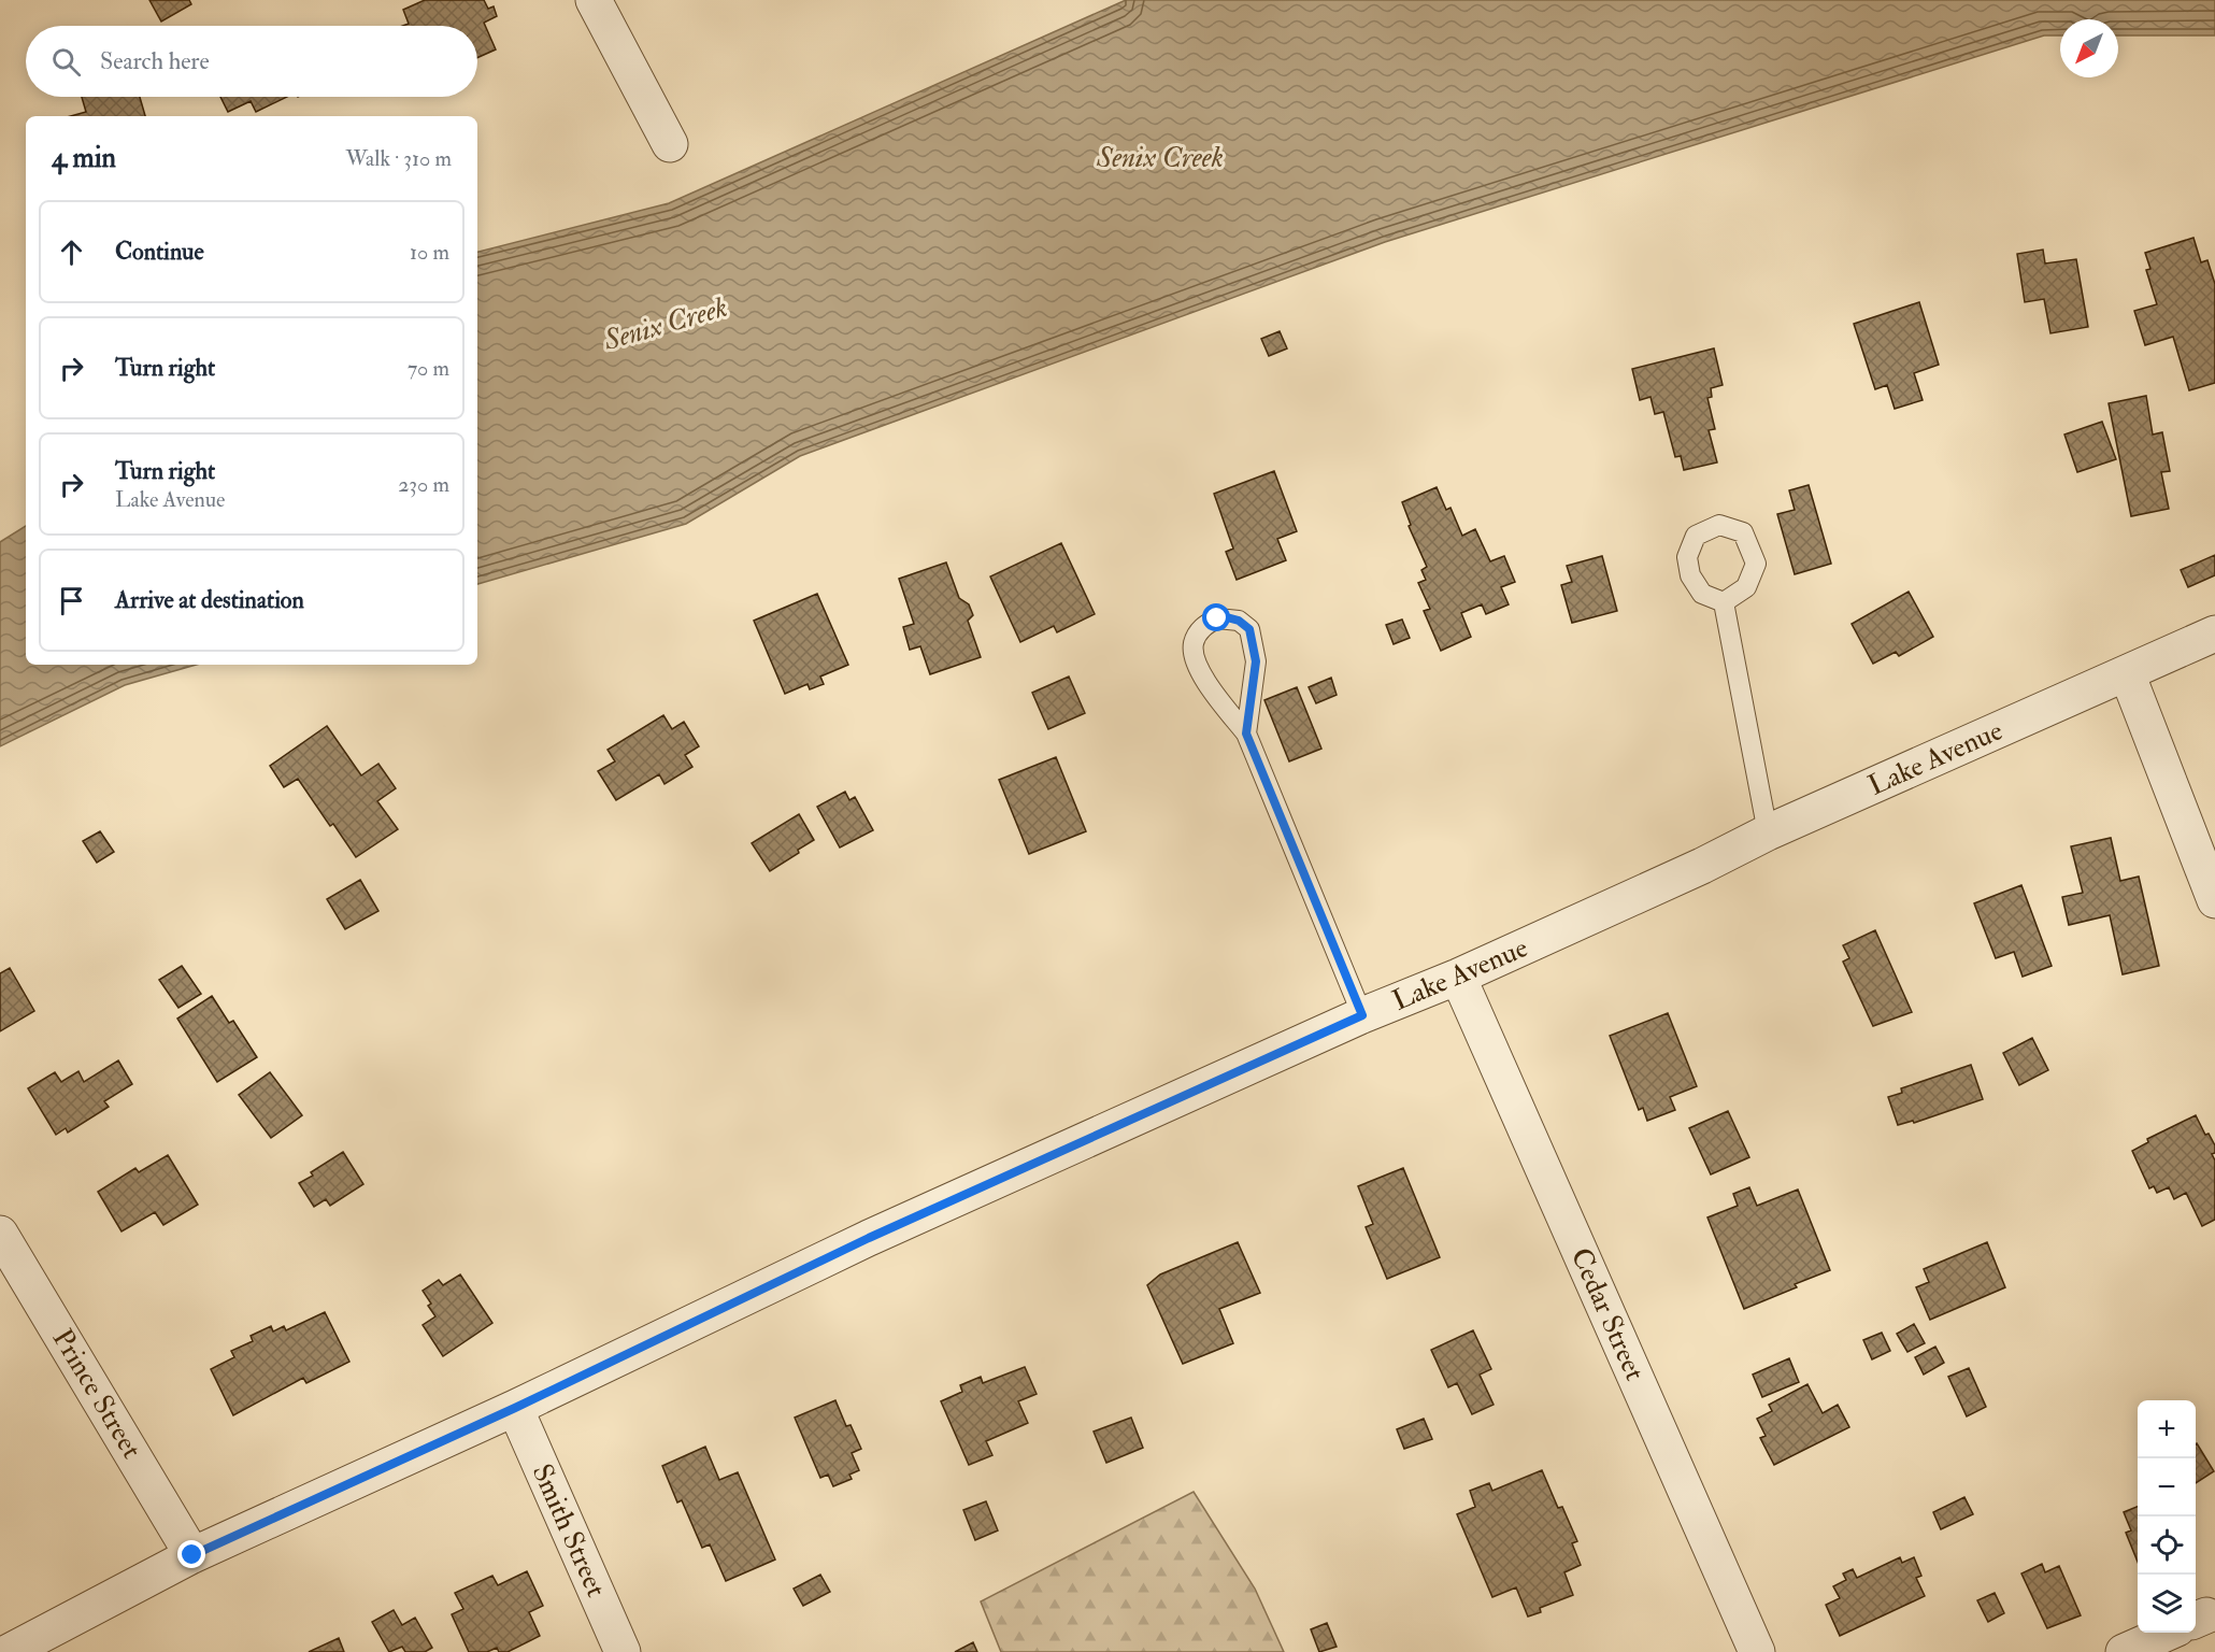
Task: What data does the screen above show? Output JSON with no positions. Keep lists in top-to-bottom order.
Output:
{
  "streets": {
    "street": [
      "Lake Avenue",
      "Cedar Street",
      "Prince Street",
      "Smith Street"
    ]
  },
  "crossings": [
    ["Lake Avenue", "Cedar Street"],
    ["Lake Avenue", "Prince Street"],
    ["Lake Avenue", "Smith Street"]
  ],
  "water": ["Senix Creek"],
  "north": "bottom left",
  "page": {
    "search": "Search here",
    "heading": ["4 min", "Walk · 310 m"],
    "list": [
      ["Continue", "10 m"],
      ["Turn right", "70 m"],
      ["Turn right", "Lake Avenue", "230 m"],
      "Arrive at destination"
    ],
    "map_buttons": ["+", "−"]
  }
}
